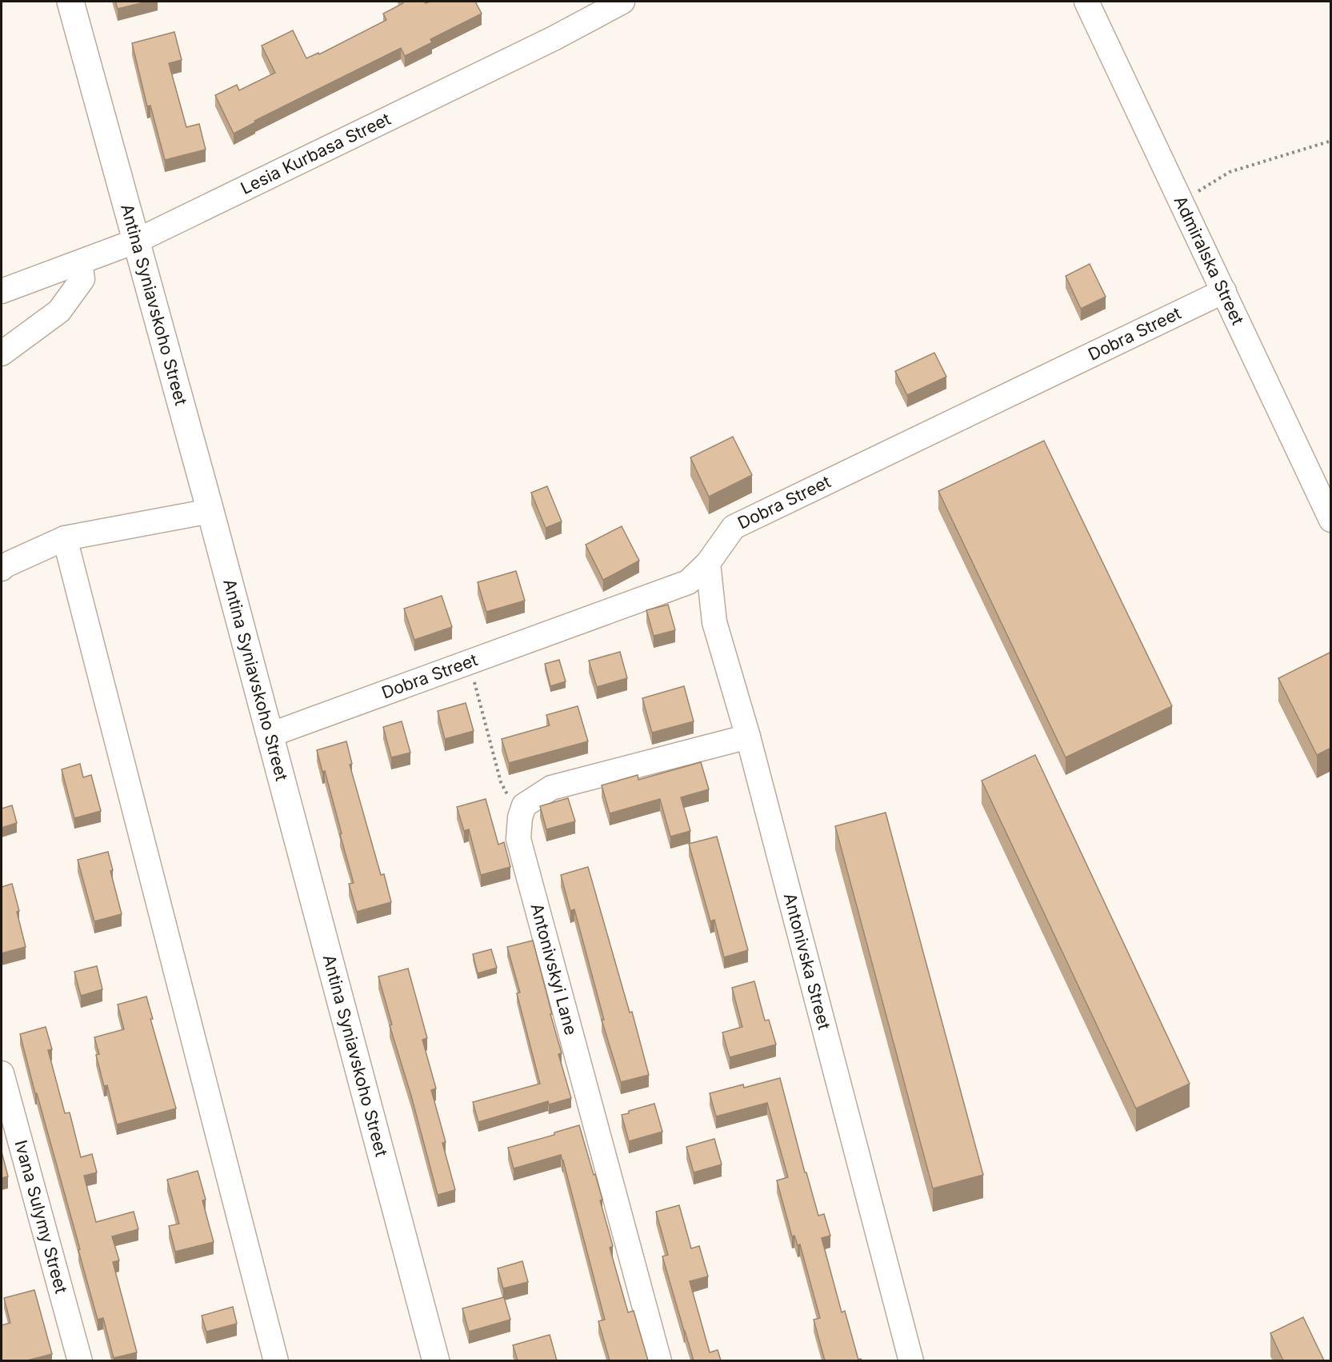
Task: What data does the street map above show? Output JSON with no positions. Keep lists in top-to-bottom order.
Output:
{
  "streets": {
    "street": [
      "Lesia Kurbasa Street",
      "Admiralska Street",
      "Antina Syniavskoho Street",
      "Dobra Street",
      "Antonivska Street",
      "Antonivskyi Lane",
      "Ivana Sulymy Street"
    ]
  },
  "crossings": [
    ["Lesia Kurbasa Street", "Antina Syniavskoho Street"],
    ["Admiralska Street", "Dobra Street"],
    ["Antina Syniavskoho Street", "Dobra Street"],
    ["Dobra Street", "Antonivska Street"]
  ]
}
